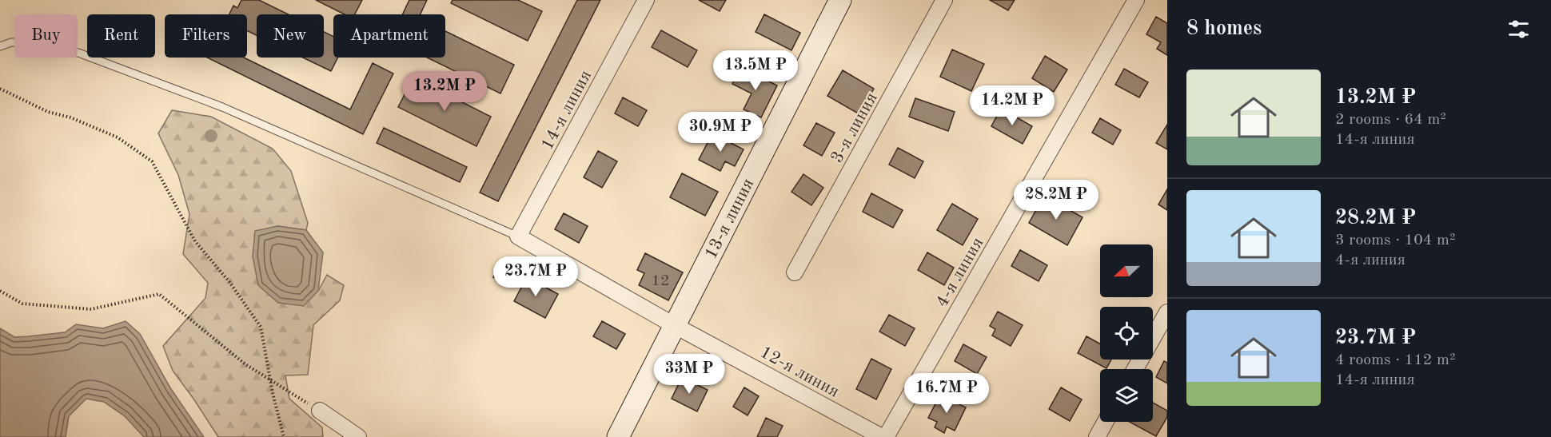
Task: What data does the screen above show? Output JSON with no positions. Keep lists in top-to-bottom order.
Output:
{
  "streets": {
    "street": [
      "14-я линия",
      "3-я линия",
      "13-я линия",
      "4-я линия",
      "12-я линия"
    ]
  },
  "crossings": [
    ["14-я линия", "12-я линия"],
    ["13-я линия", "12-я линия"],
    ["4-я линия", "12-я линия"]
  ],
  "house_numbers": ["12"],
  "north": "left",
  "page": {
    "heading": "8 homes",
    "chip": [
      "Buy",
      "Rent",
      "Filters",
      "New",
      "Apartment"
    ],
    "price": [
      "13.5M ₽",
      "13.2M ₽",
      "14.2M ₽",
      "30.9M ₽",
      "28.2M ₽",
      "23.7M ₽",
      "33M ₽",
      "16.7M ₽"
    ],
    "list": [
      {
        "name": "13.2M ₽",
        "note": "2 rooms · 64 m² · 14-я линия"
      },
      {
        "name": "28.2M ₽",
        "note": "3 rooms · 104 m² · 4-я линия"
      },
      {
        "name": "23.7M ₽",
        "note": "4 rooms · 112 m² · 14-я линия"
      }
    ]
  }
}
